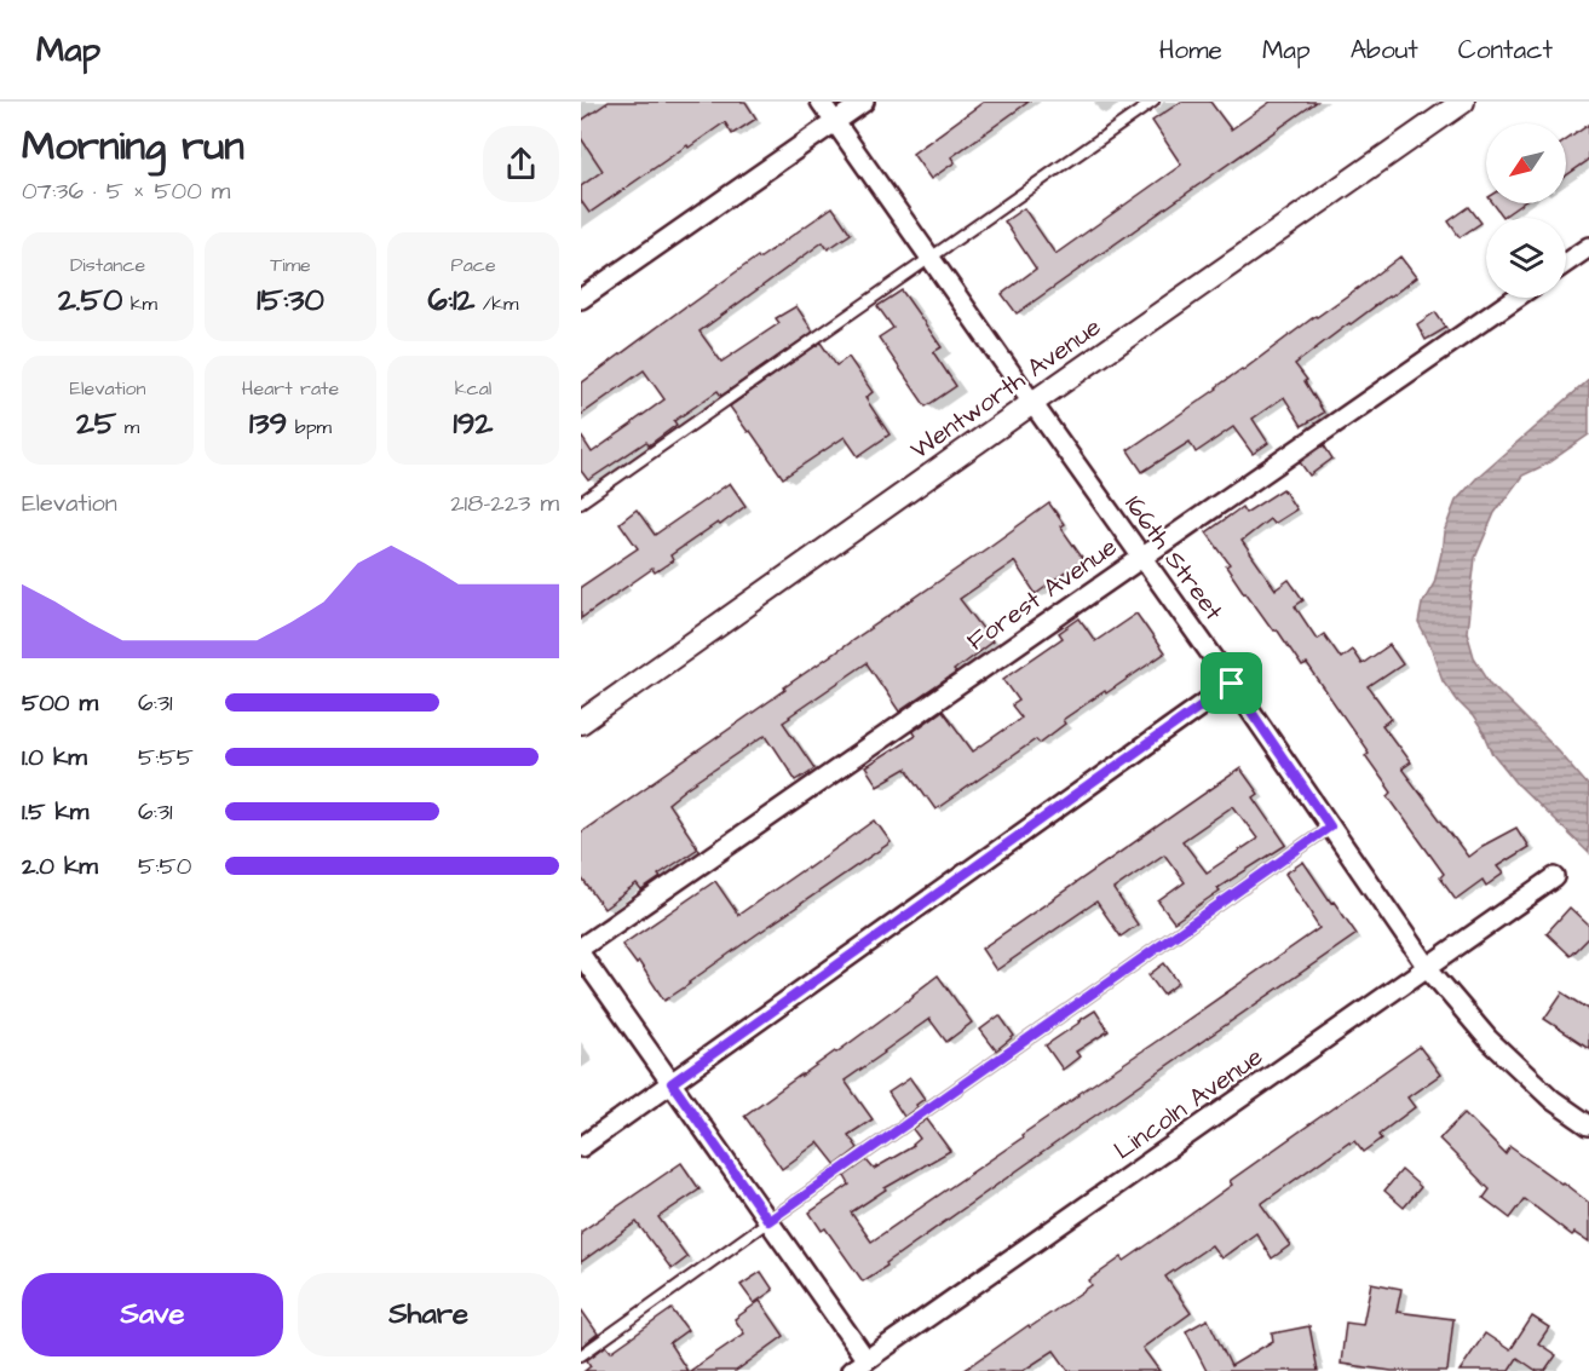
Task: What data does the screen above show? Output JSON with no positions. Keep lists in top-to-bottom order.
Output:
{
  "streets": {
    "street": [
      "Wentworth Avenue",
      "166th Street",
      "Forest Avenue",
      "Lincoln Avenue"
    ]
  },
  "crossings": [
    ["Wentworth Avenue", "166th Street"],
    ["166th Street", "Forest Avenue"],
    ["166th Street", "Lincoln Avenue"]
  ],
  "north": "bottom left",
  "page": {
    "header": "Map",
    "nav": [
      "Home",
      "Map",
      "About",
      "Contact"
    ],
    "heading": ["Morning run", "07:36 · 5 × 500 m"],
    "stats": [
      ["Distance", "2.50 km"],
      ["Time", "15:30"],
      ["Pace", "6:12 /km"],
      ["Elevation", "25 m"],
      ["Heart rate", "139 bpm"],
      ["kcal", "192"]
    ],
    "chart": ["Elevation", "218–223 m"],
    "list": [
      {
        "name": "500 m",
        "note": "6:31"
      },
      {
        "name": "1.0 km",
        "note": "5:55"
      },
      {
        "name": "1.5 km",
        "note": "6:31"
      },
      {
        "name": "2.0 km",
        "note": "5:50"
      }
    ],
    "buttons": ["Save", "Share"]
  }
}
